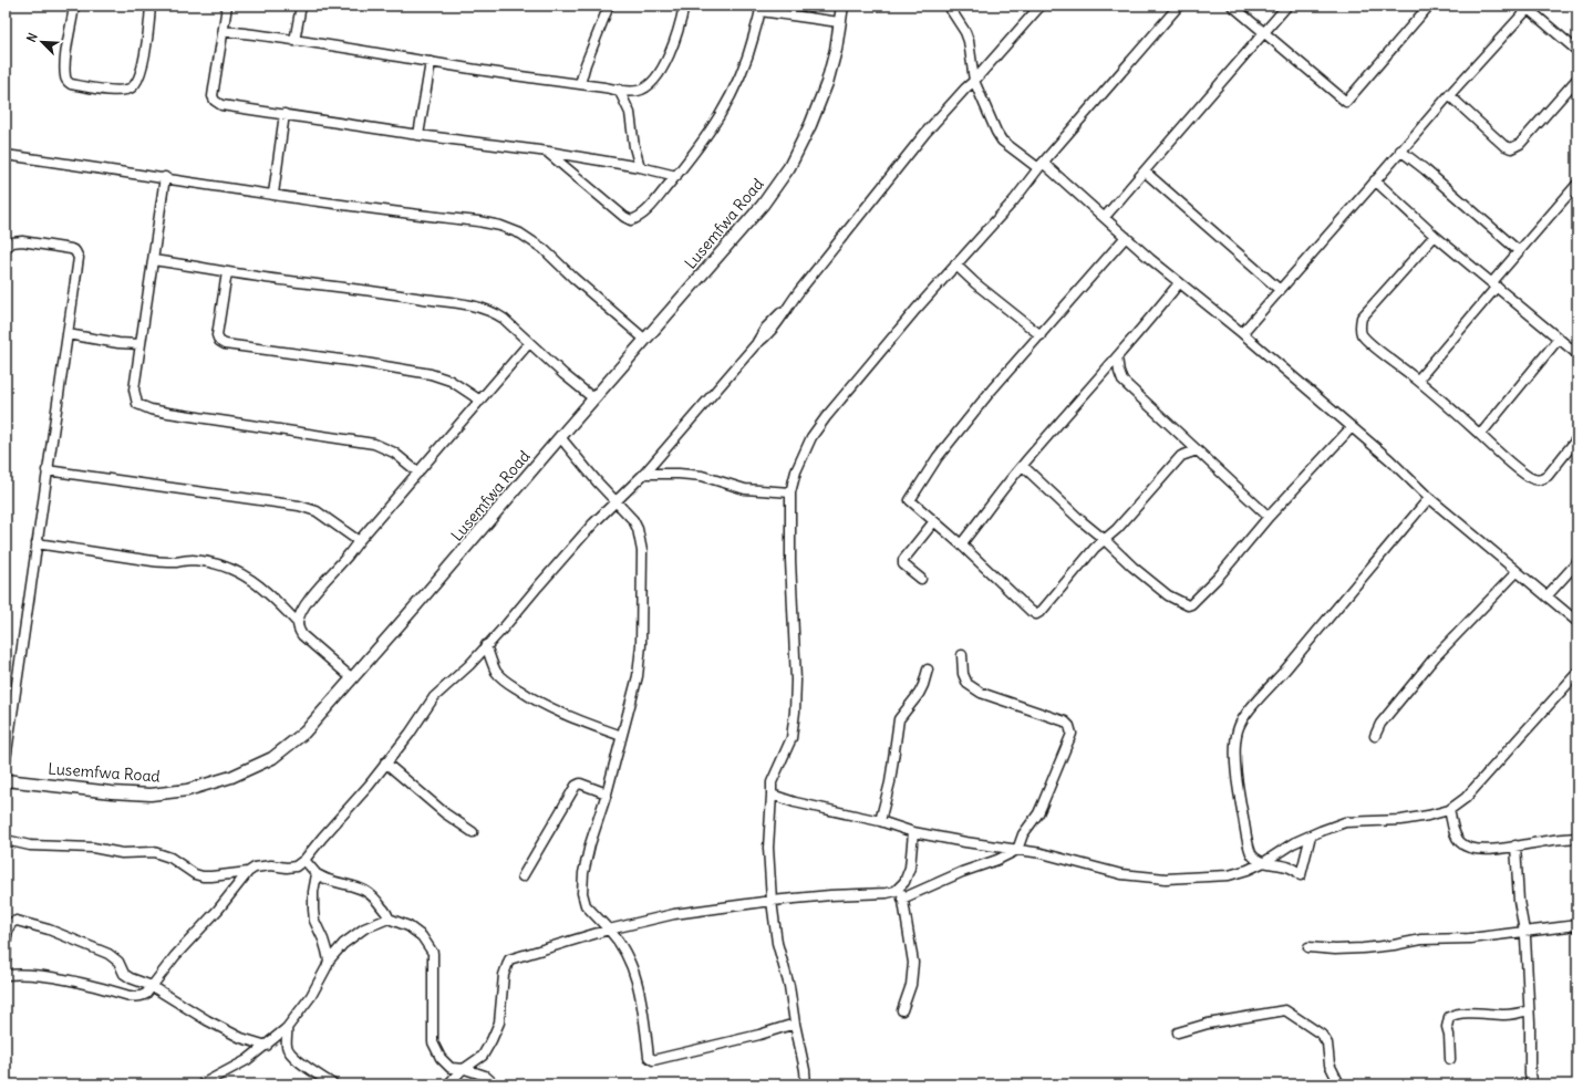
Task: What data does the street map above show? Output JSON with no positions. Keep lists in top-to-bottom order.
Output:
{
  "streets": {
    "street": ["Lusemfwa Road"]
  },
  "north": "top left"
}
